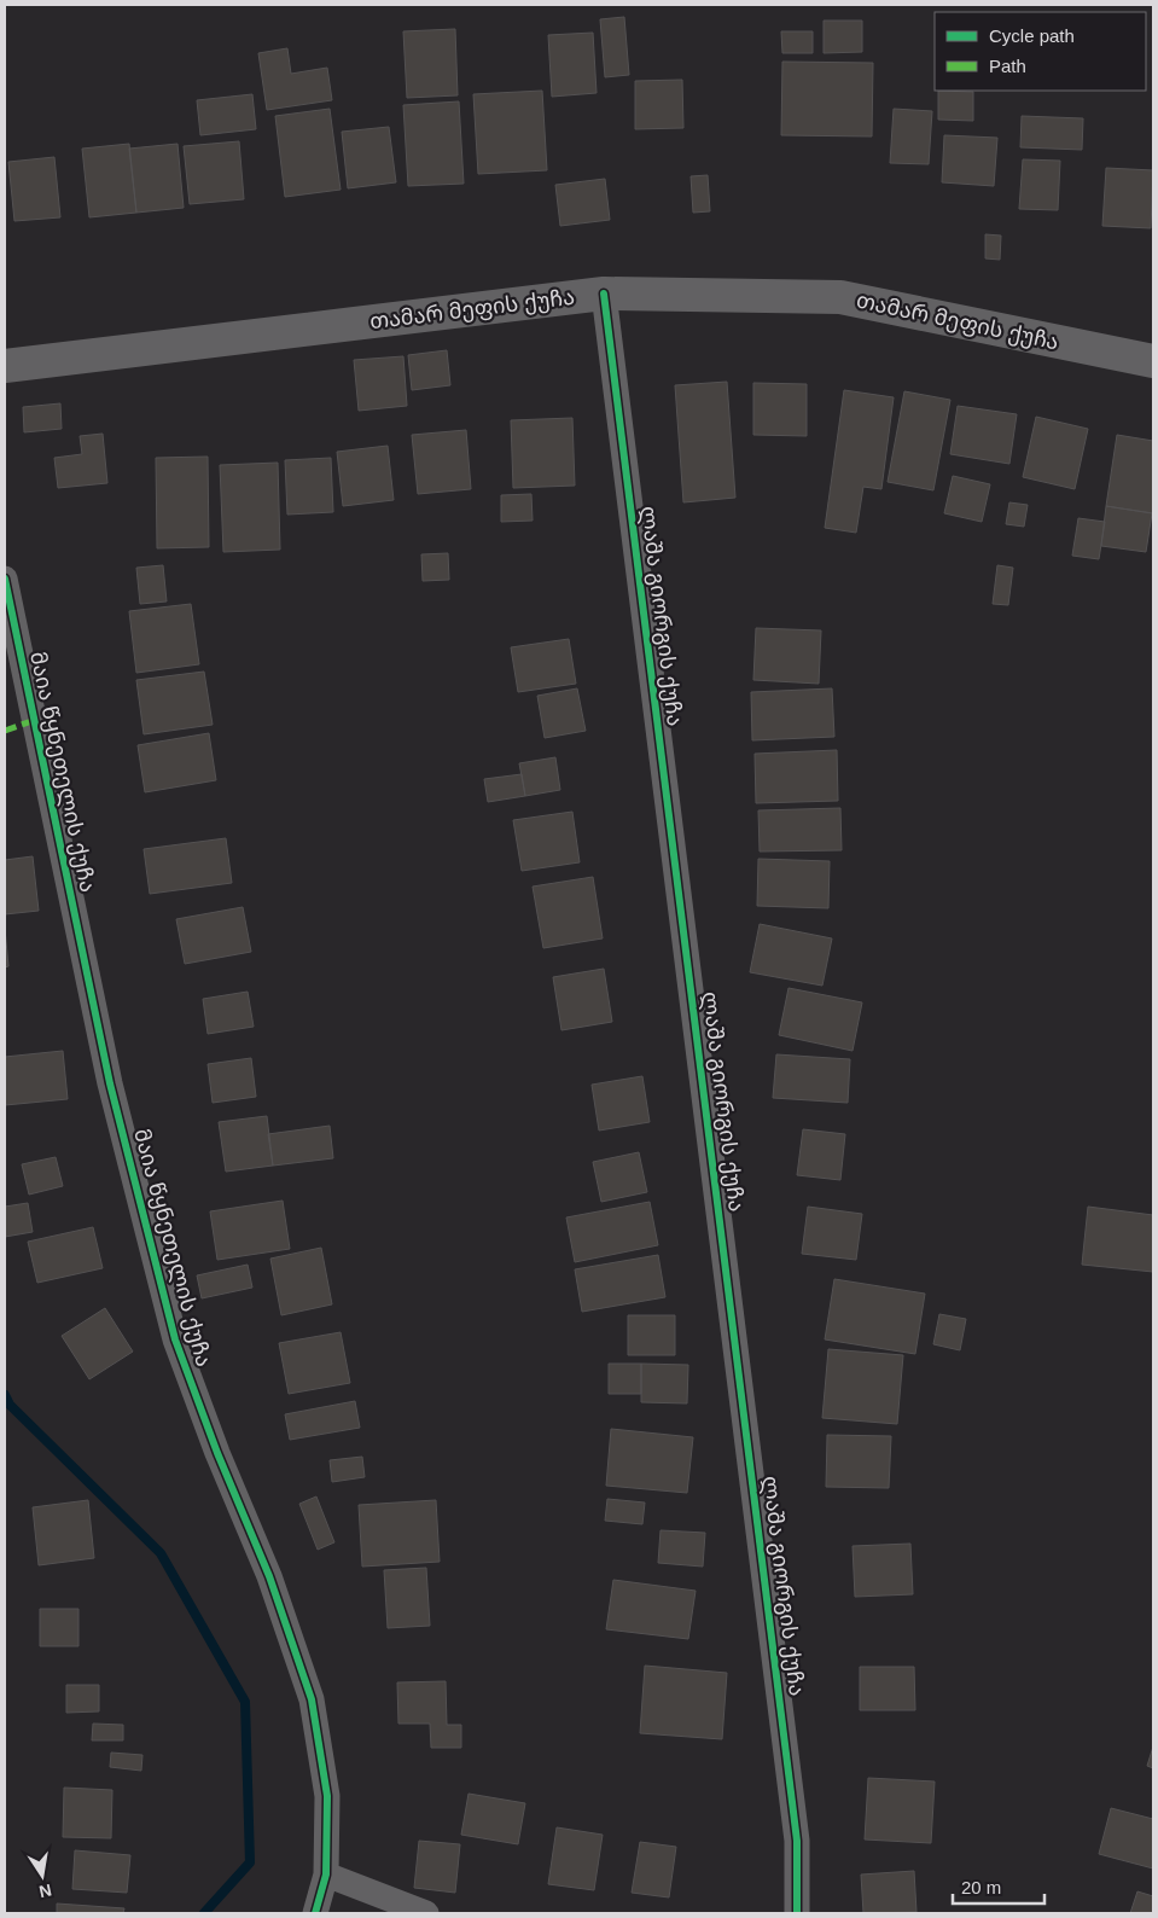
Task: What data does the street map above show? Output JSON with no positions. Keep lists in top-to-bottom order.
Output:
{
  "streets": {
    "street": ["თამარ მეფის ქუჩა", "ლაშა გიორგის ქუჩა", "მაია წყნეთელის ქუჩა"]
  },
  "crossings": [
    ["თამარ მეფის ქუჩა", "ლაშა გიორგის ქუჩა"]
  ],
  "legend": ["Cycle path", "Path"],
  "scale_bar": "20 m",
  "north": "bottom"
}
